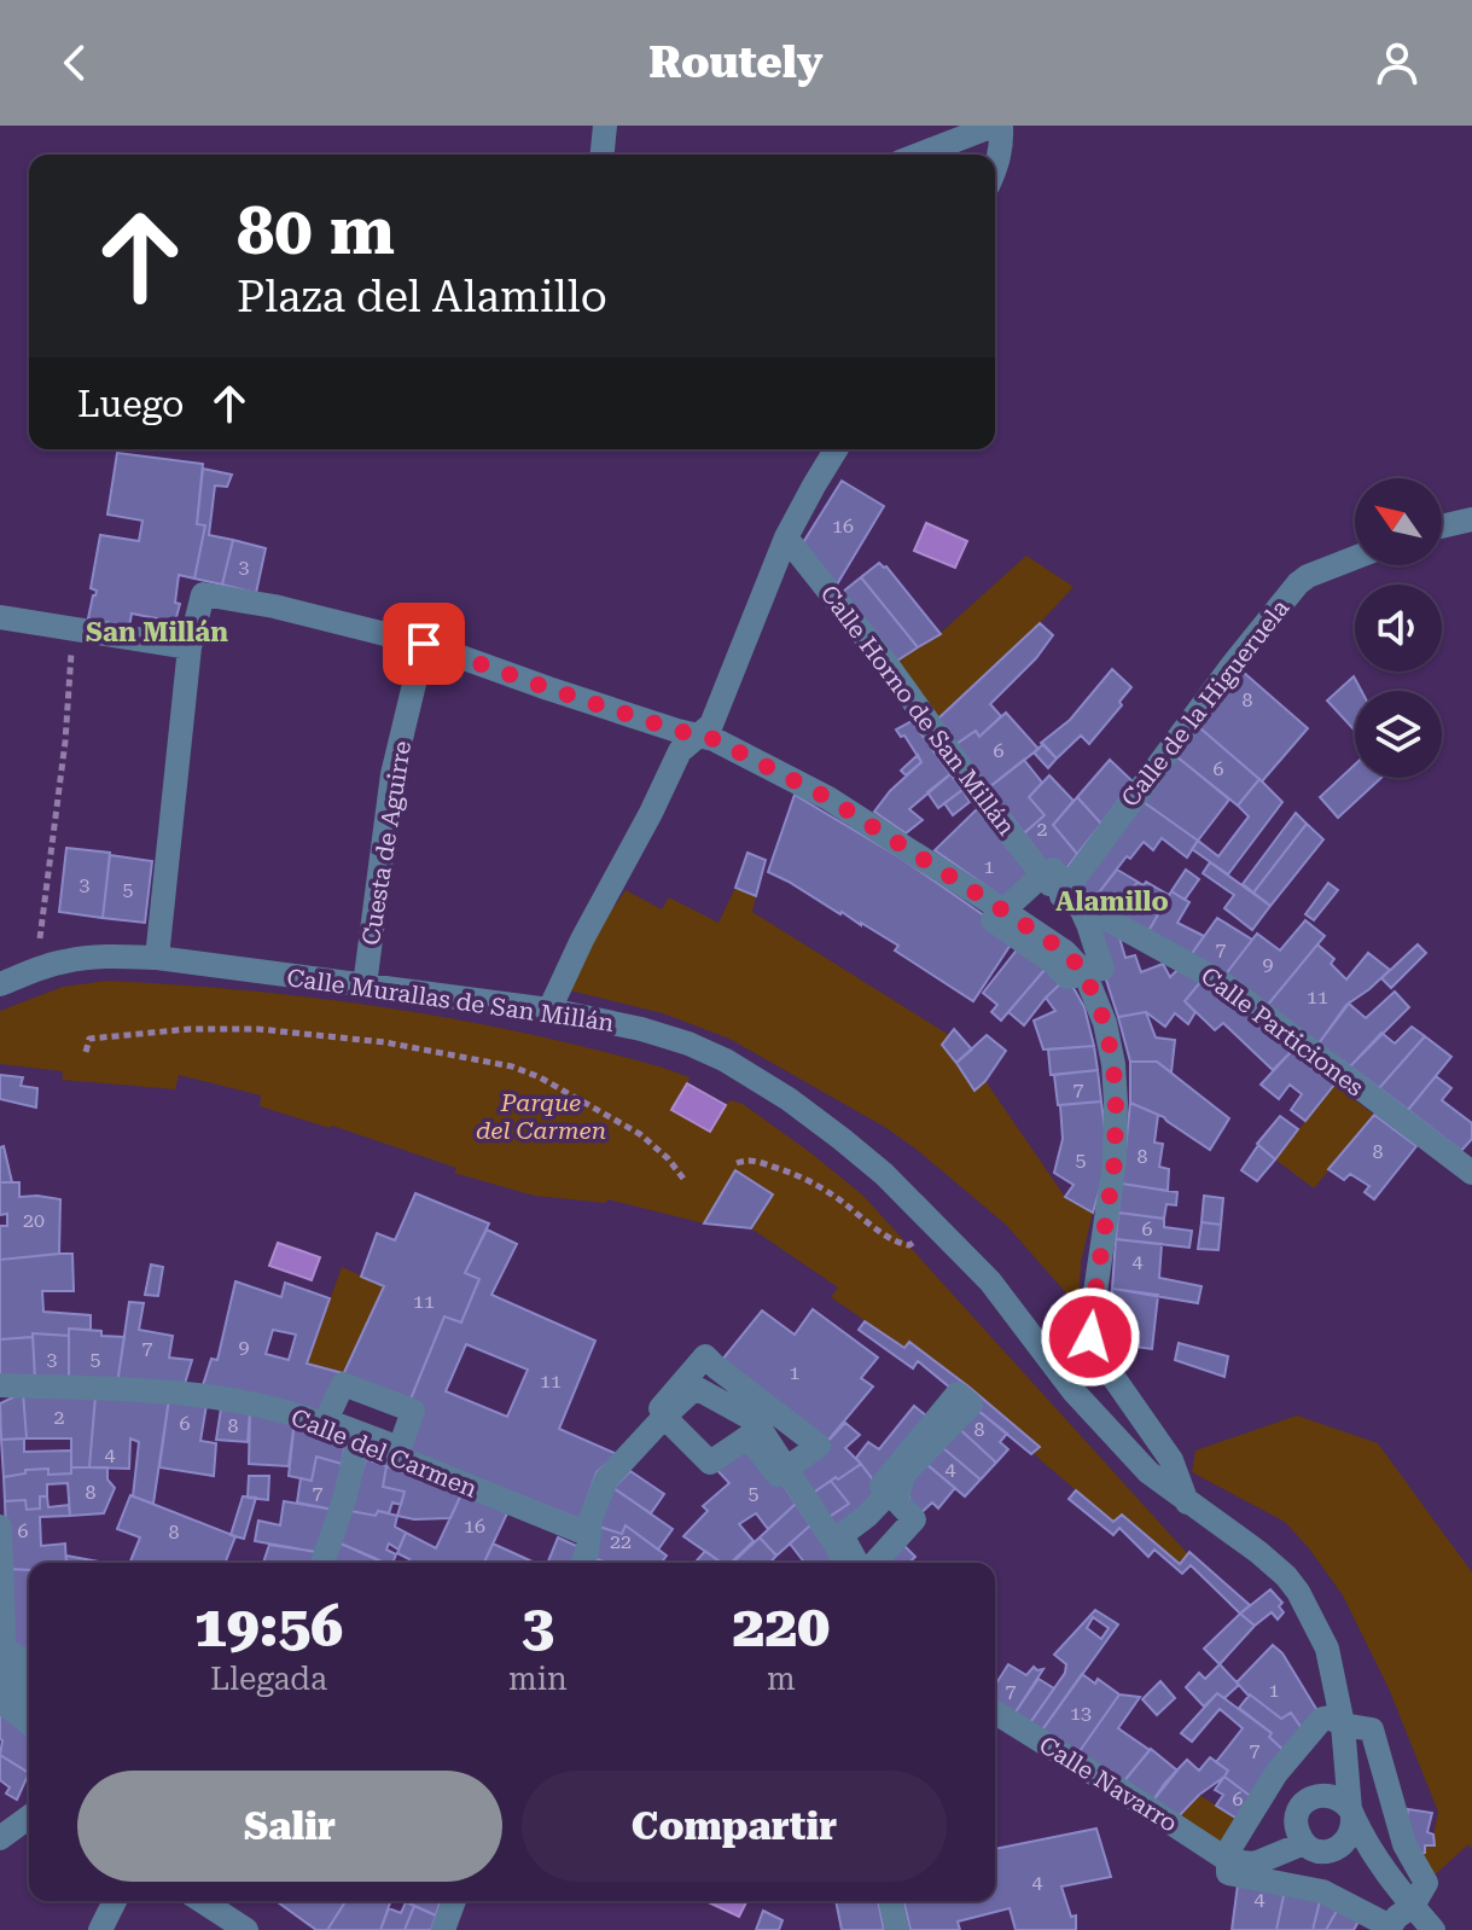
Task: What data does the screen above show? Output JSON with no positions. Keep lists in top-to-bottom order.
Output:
{
  "streets": {
    "street": [
      "Calle de la Higueruela",
      "Calle Horno de San Millán",
      "Cuesta de Aguirre",
      "Calle Murallas de San Millán",
      "Calle Particiones",
      "Calle del Carmen",
      "Calle Navarro"
    ]
  },
  "crossings": [
    ["Calle de la Higueruela", "Calle Horno de San Millán"],
    ["Calle de la Higueruela", "Calle Particiones"],
    ["Calle Horno de San Millán", "Calle Particiones"],
    ["Cuesta de Aguirre", "Calle Murallas de San Millán"]
  ],
  "districts": ["San Millán", "Alamillo"],
  "parks": ["Parque del Carmen"],
  "house_numbers": [
    "16",
    "3",
    "8",
    "6",
    "6",
    "2",
    "1",
    "3",
    "5",
    "7",
    "9",
    "11",
    "7",
    "8",
    "8",
    "5",
    "20",
    "6",
    "4",
    "11",
    "7",
    "9",
    "3",
    "5",
    "1",
    "11",
    "2",
    "6",
    "8",
    "8",
    "4",
    "4",
    "8",
    "7",
    "5",
    "16",
    "6",
    "8",
    "22",
    "7",
    "1",
    "13",
    "7",
    "6",
    "4",
    "4"
  ],
  "north": "top left",
  "page": {
    "header": "Routely",
    "turn": ["80 m", "Plaza del Alamillo"],
    "then": "Luego",
    "eta": [
      "19:56",
      "Llegada",
      "3",
      "min",
      "220",
      "m"
    ],
    "buttons": ["Salir", "Compartir"]
  }
}
